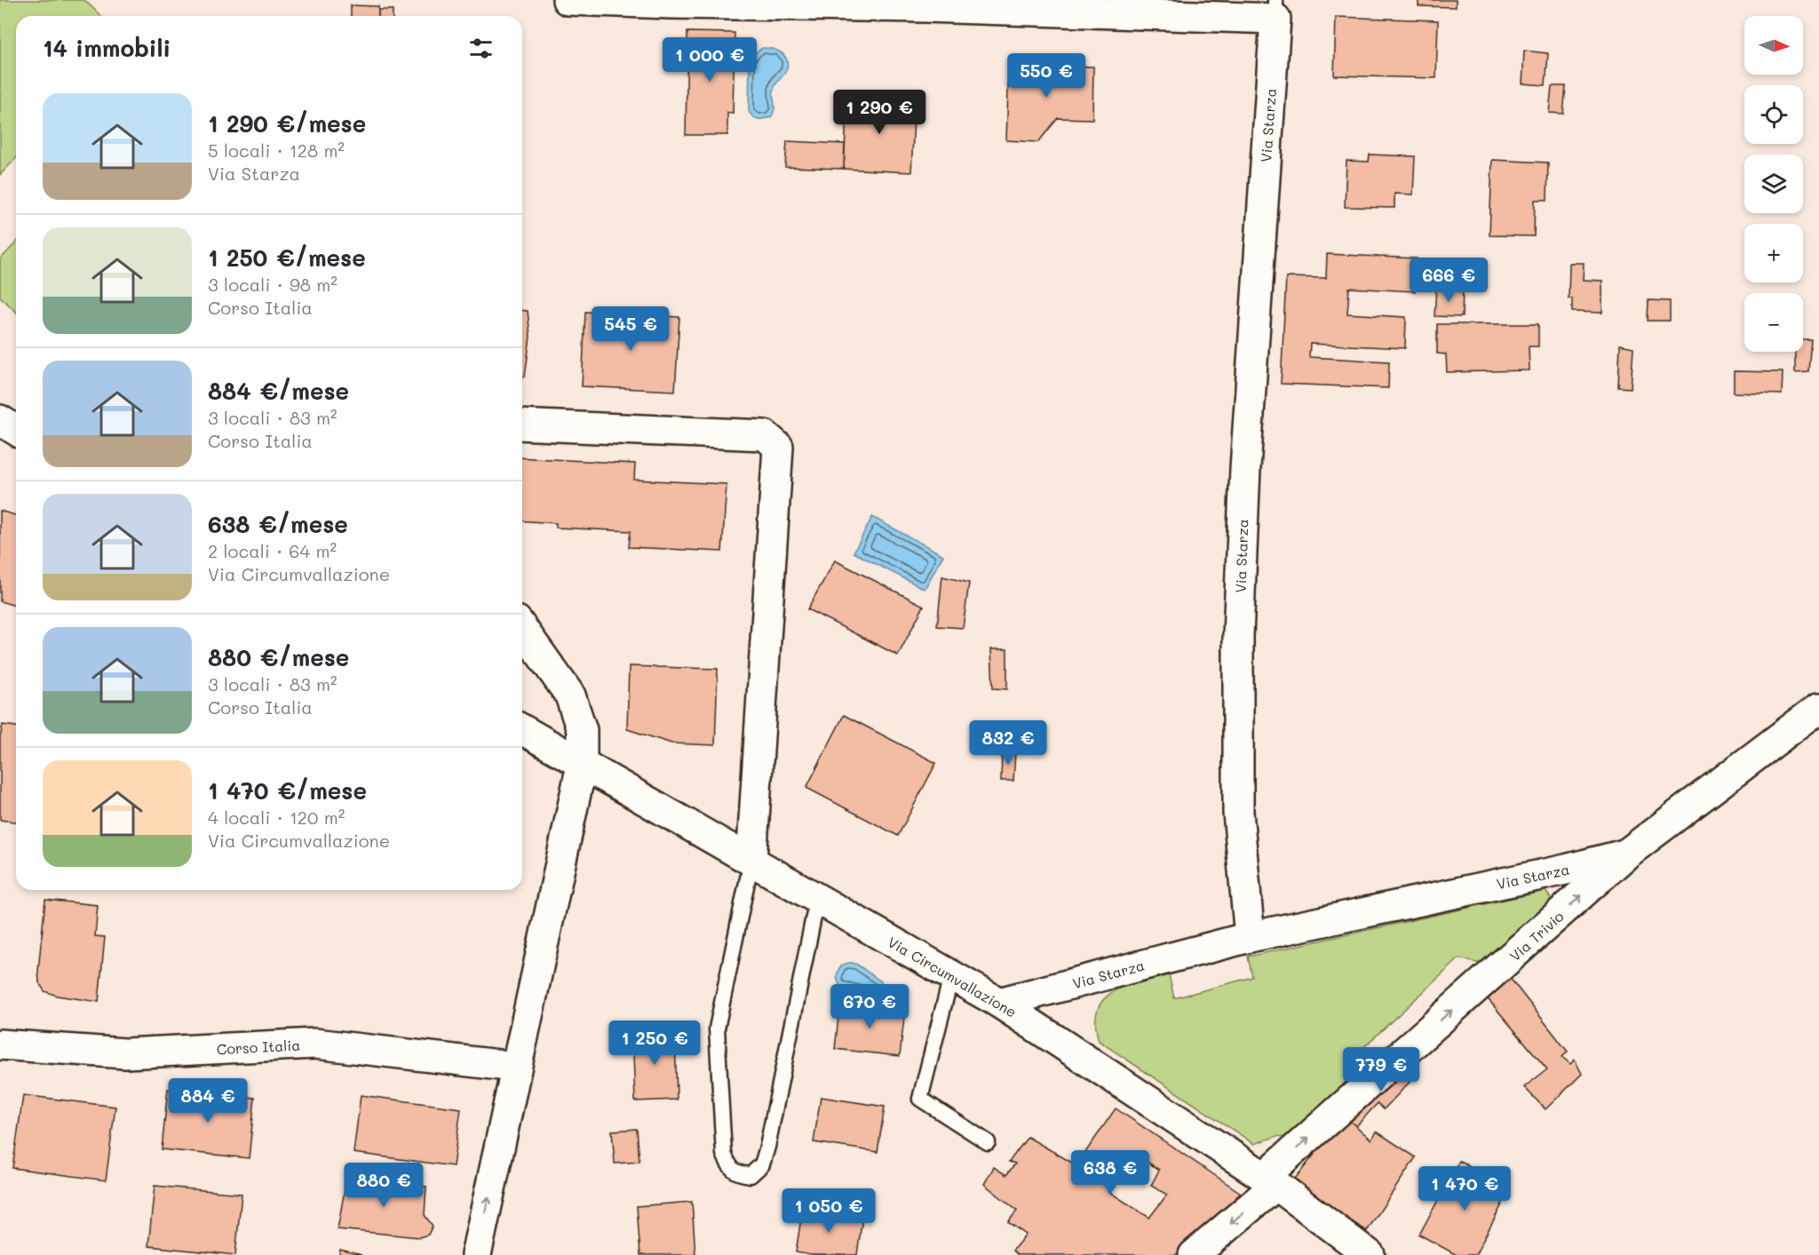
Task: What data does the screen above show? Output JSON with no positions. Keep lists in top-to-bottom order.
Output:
{
  "streets": {
    "street": [
      "Via Starza",
      "Via Trivio",
      "Via Circumvallazione",
      "Corso Italia"
    ]
  },
  "crossings": [
    ["Via Starza", "Via Trivio"],
    ["Via Starza", "Via Circumvallazione"],
    ["Via Trivio", "Via Circumvallazione"]
  ],
  "north": "right",
  "page": {
    "map_buttons": ["+", "−"],
    "heading": "14 immobili",
    "price": [
      "1 000 €",
      "550 €",
      "1 290 €",
      "666 €",
      "545 €",
      "832 €",
      "670 €",
      "1 250 €",
      "779 €",
      "884 €",
      "638 €",
      "880 €",
      "1 470 €",
      "1 050 €"
    ],
    "list": [
      {
        "name": "1 290 €/mese",
        "note": "5 locali · 128 m² · Via Starza"
      },
      {
        "name": "1 250 €/mese",
        "note": "3 locali · 98 m² · Corso Italia"
      },
      {
        "name": "884 €/mese",
        "note": "3 locali · 83 m² · Corso Italia"
      },
      {
        "name": "638 €/mese",
        "note": "2 locali · 64 m² · Via Circumvallazione"
      },
      {
        "name": "880 €/mese",
        "note": "3 locali · 83 m² · Corso Italia"
      },
      {
        "name": "1 470 €/mese",
        "note": "4 locali · 120 m² · Via Circumvallazione"
      }
    ]
  }
}
